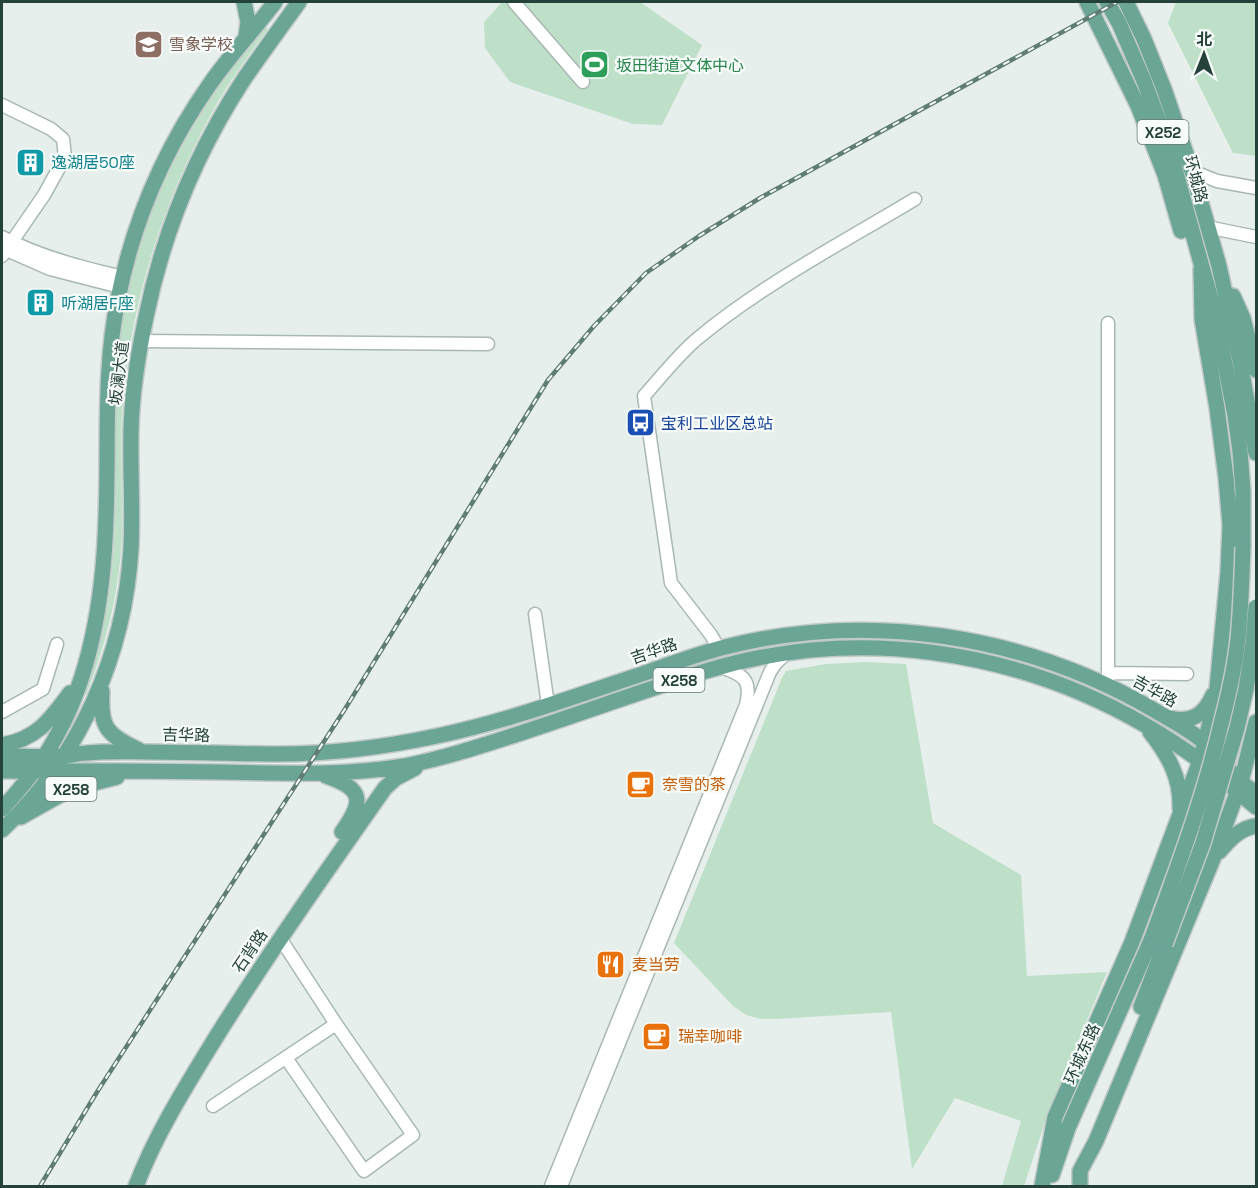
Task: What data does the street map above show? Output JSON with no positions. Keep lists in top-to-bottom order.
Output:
{
  "streets": {
    "main road": [
      "X252",
      "环城路",
      "坂澜大道",
      "吉华路",
      "X258",
      "石背路",
      "环城东路"
    ]
  },
  "crossings": [
    ["X252", "环城路"],
    ["坂澜大道", "吉华路"],
    ["坂澜大道", "X258"],
    ["吉华路", "X258"],
    ["吉华路", "石背路"]
  ],
  "places": {
    "school or university": ["雪象学校"],
    "sports": ["坂田街道文体中心"],
    "building": ["逸湖居50座", "听湖居F座"],
    "bus stop": ["宝利工业区总站"],
    "cafe": ["奈雪的茶", "瑞幸咖啡"],
    "restaurant": ["麦当劳"]
  },
  "north": "top"
}
